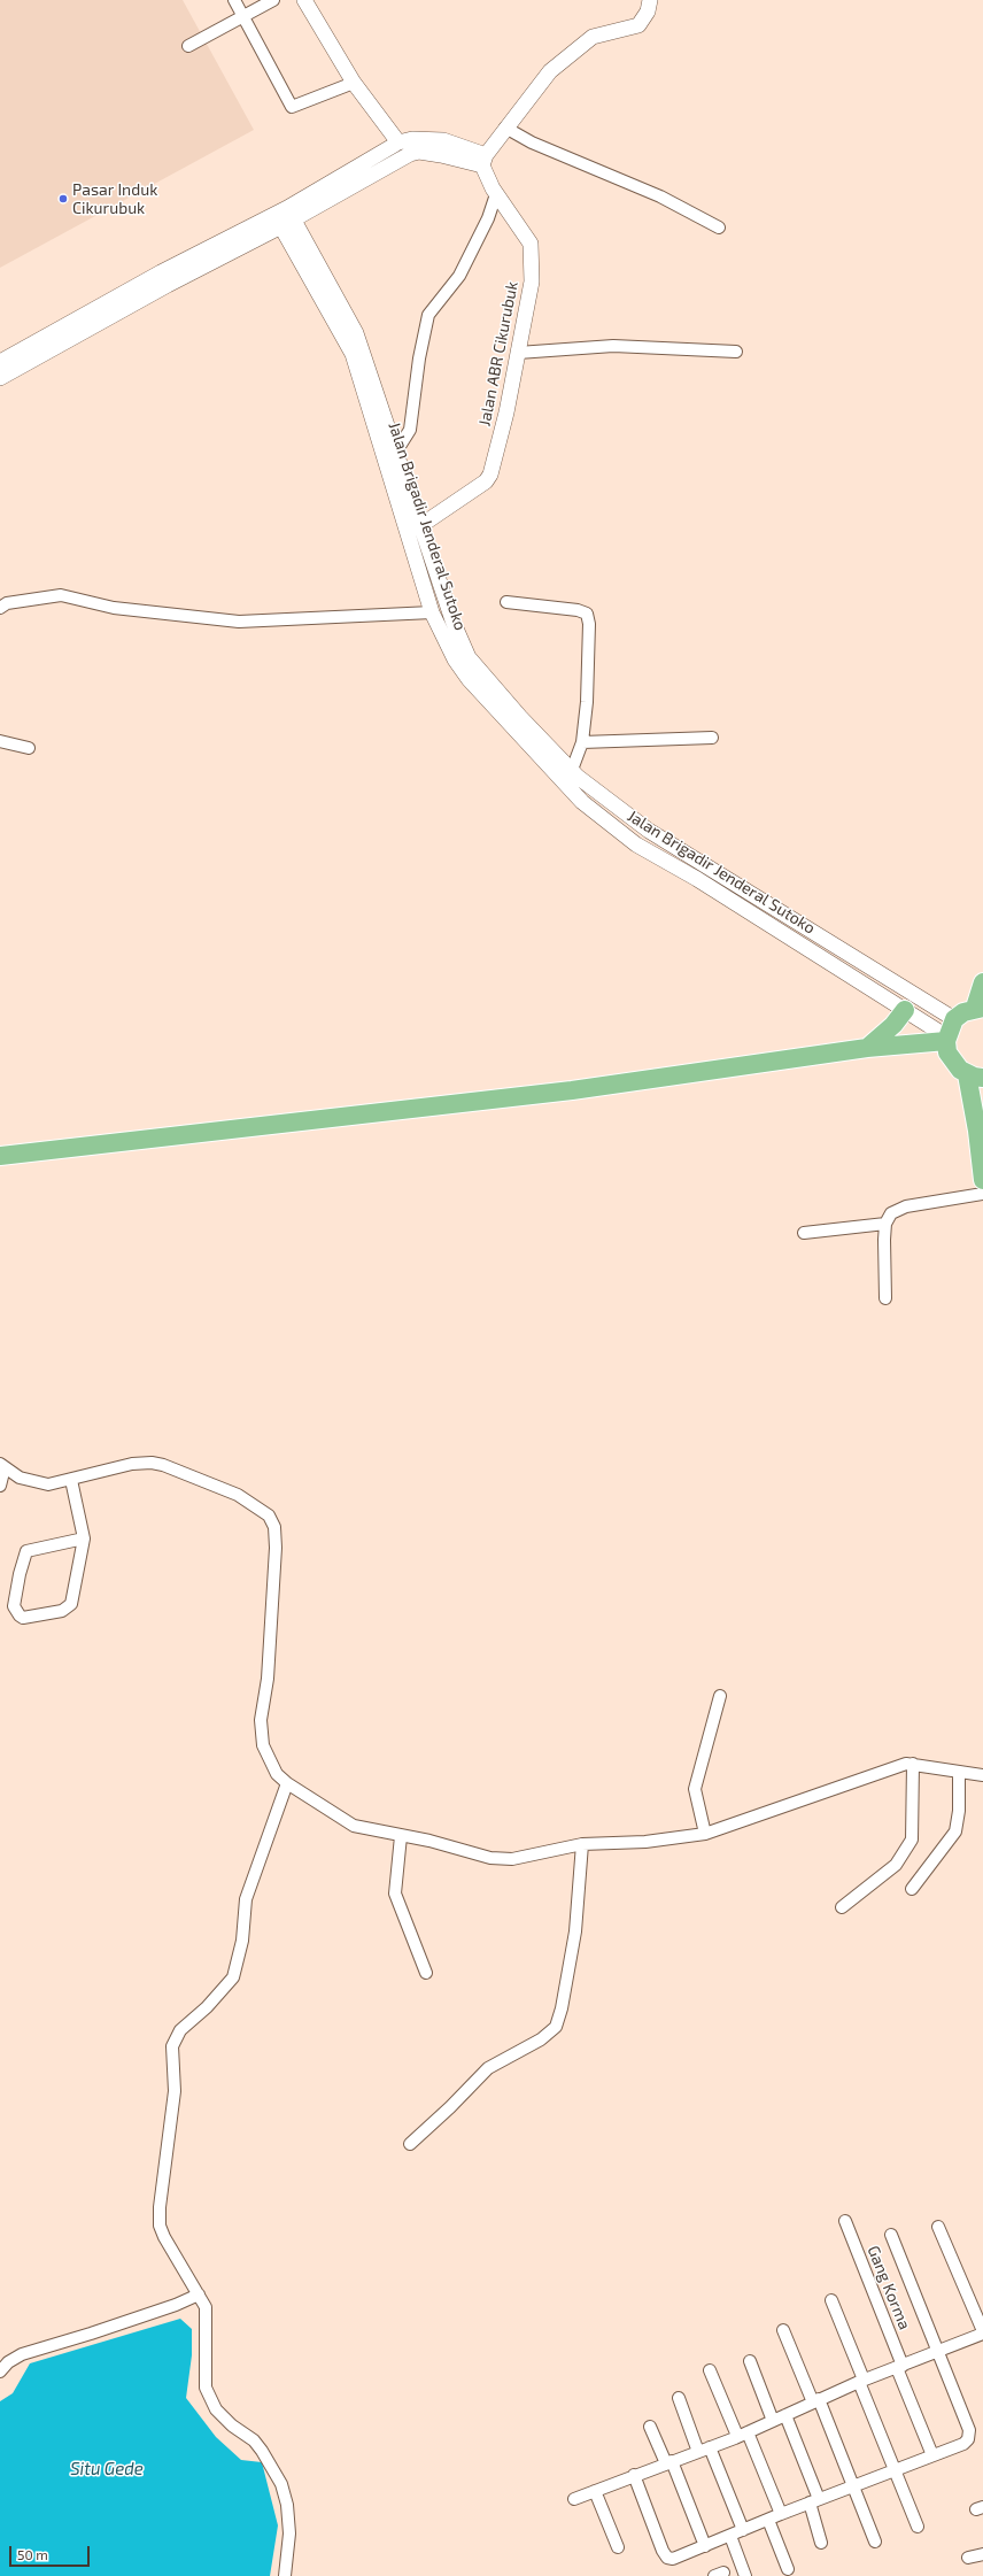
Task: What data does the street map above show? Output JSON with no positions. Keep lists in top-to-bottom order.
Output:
{
  "streets": {
    "street": ["Jalan ABR Cikurubuk", "Jalan Brigadir Jenderal Sutoko", "Gang Korma"]
  },
  "water": ["Situ Gede"],
  "places": ["Pasar Induk Cikurubuk"],
  "scale_bar": "50 m"
}
